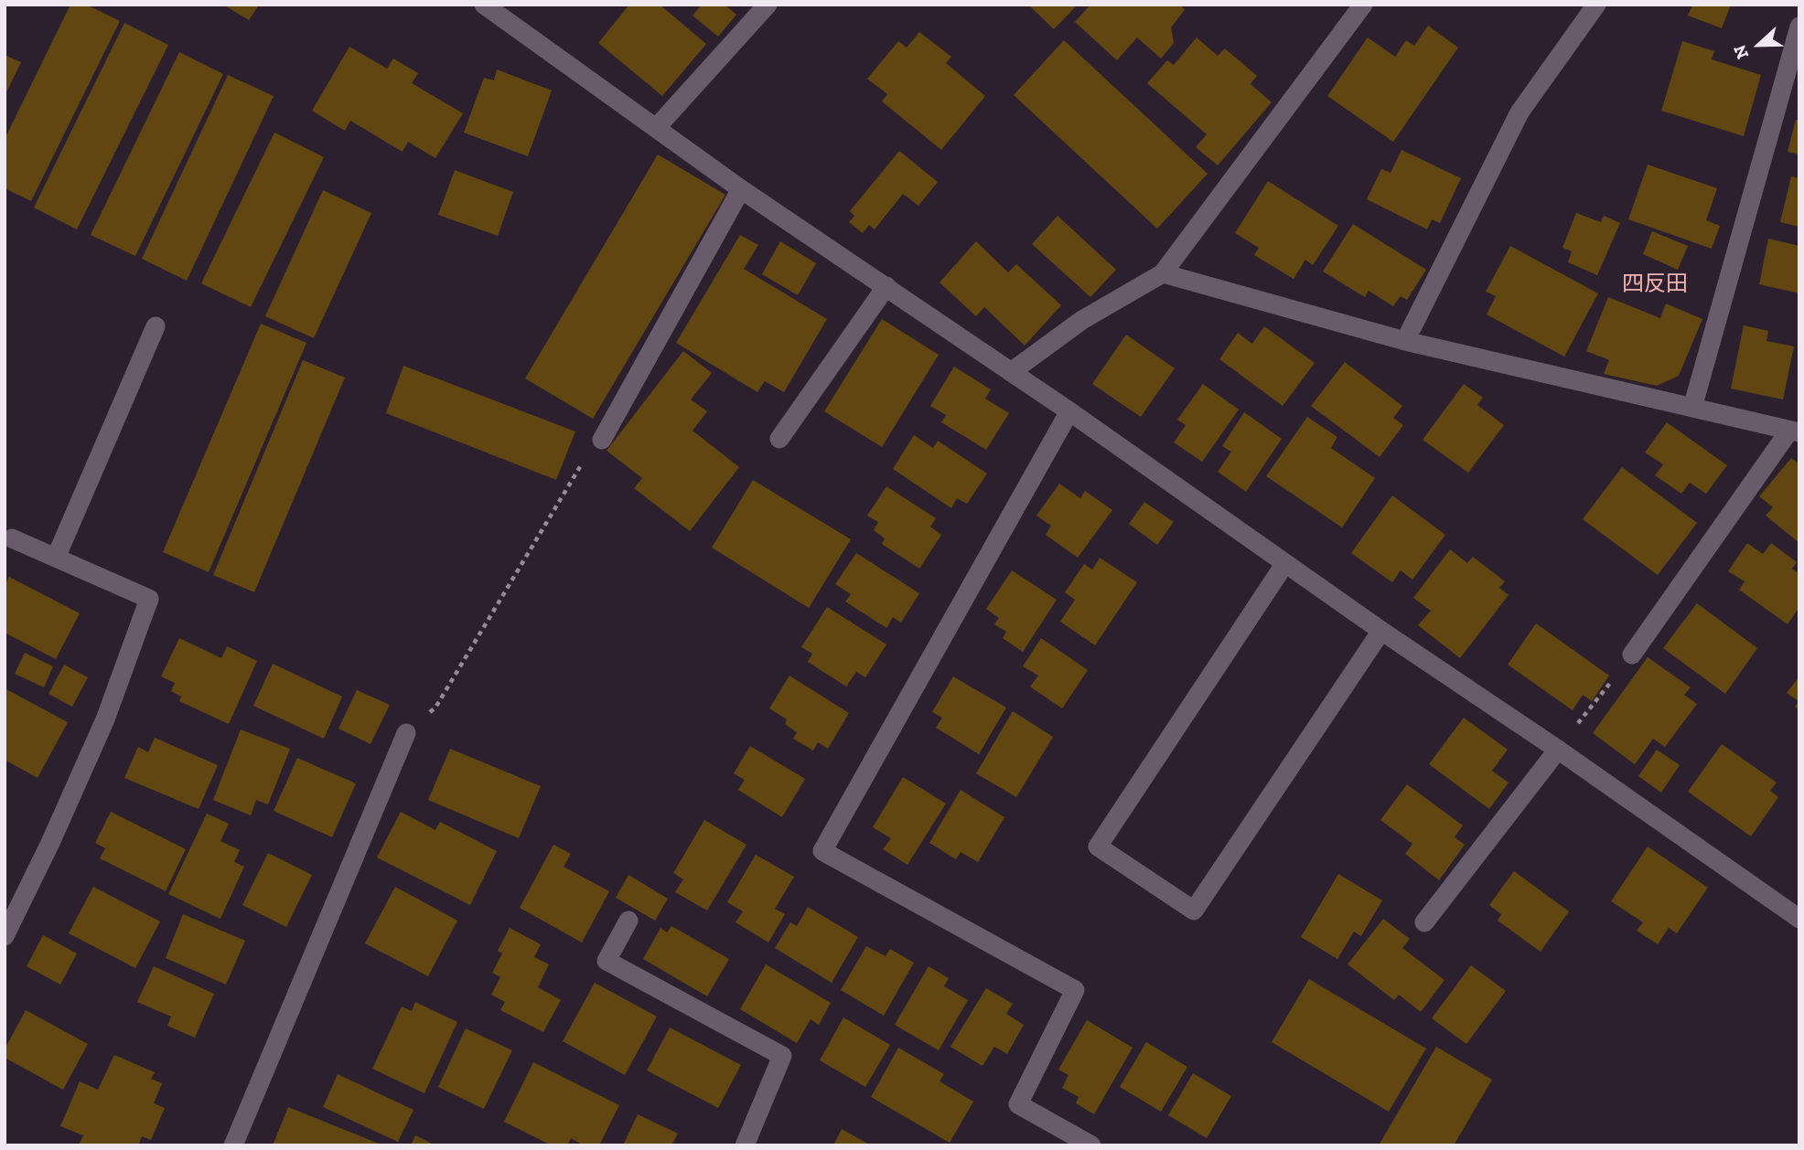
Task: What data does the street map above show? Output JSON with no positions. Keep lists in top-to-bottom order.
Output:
{
  "districts": ["四反田"],
  "north": "left"
}
